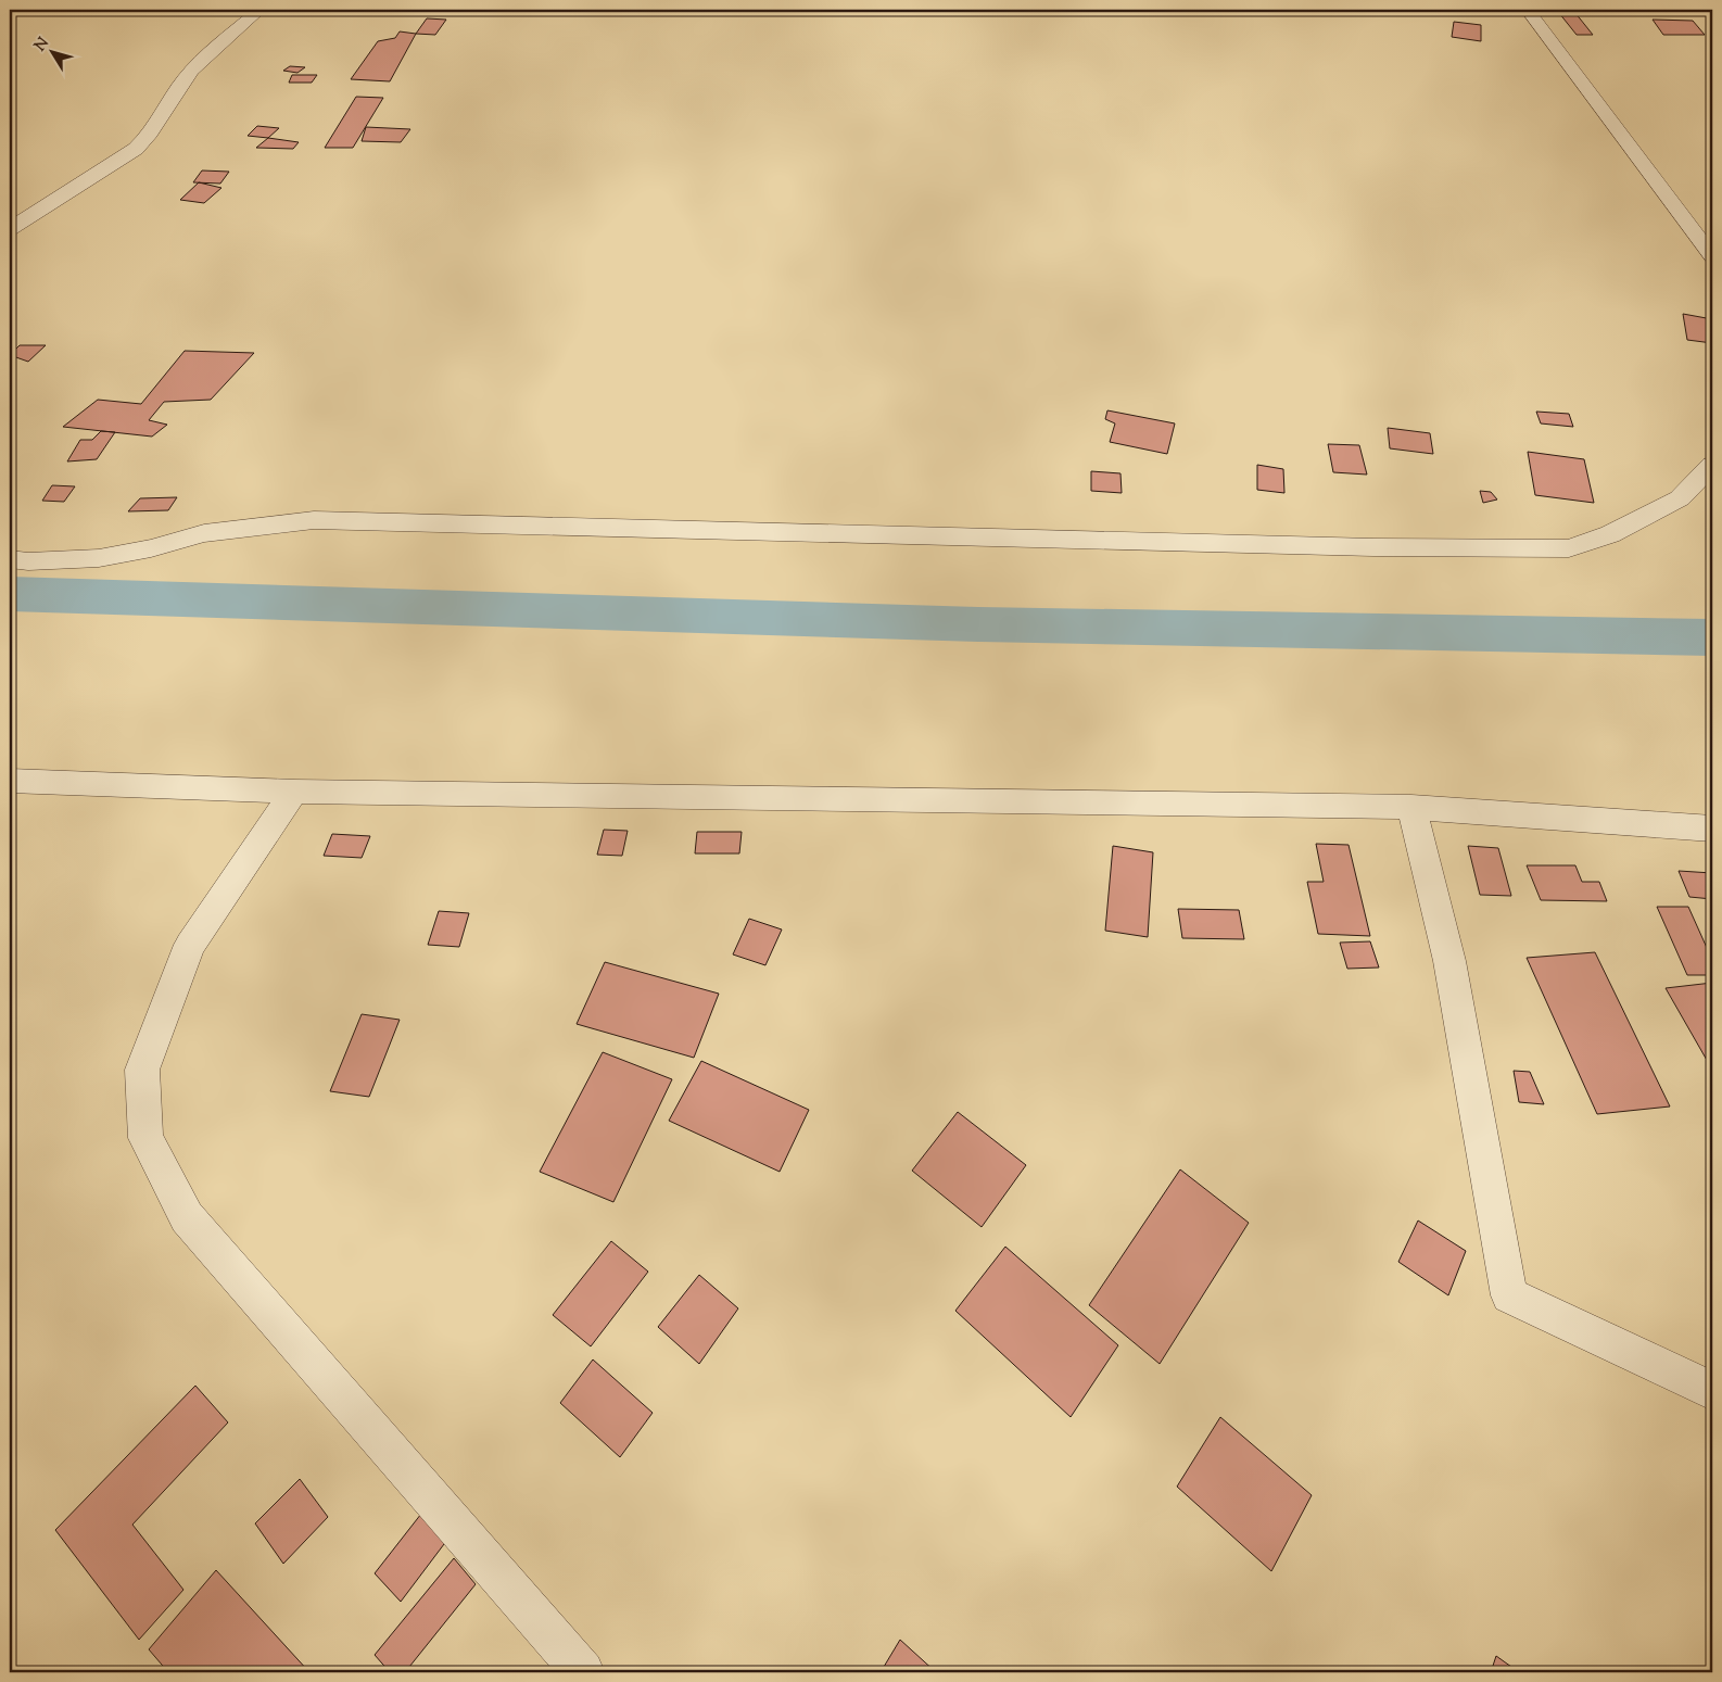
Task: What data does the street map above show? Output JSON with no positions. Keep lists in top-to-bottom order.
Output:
{
  "north": "top left"
}
